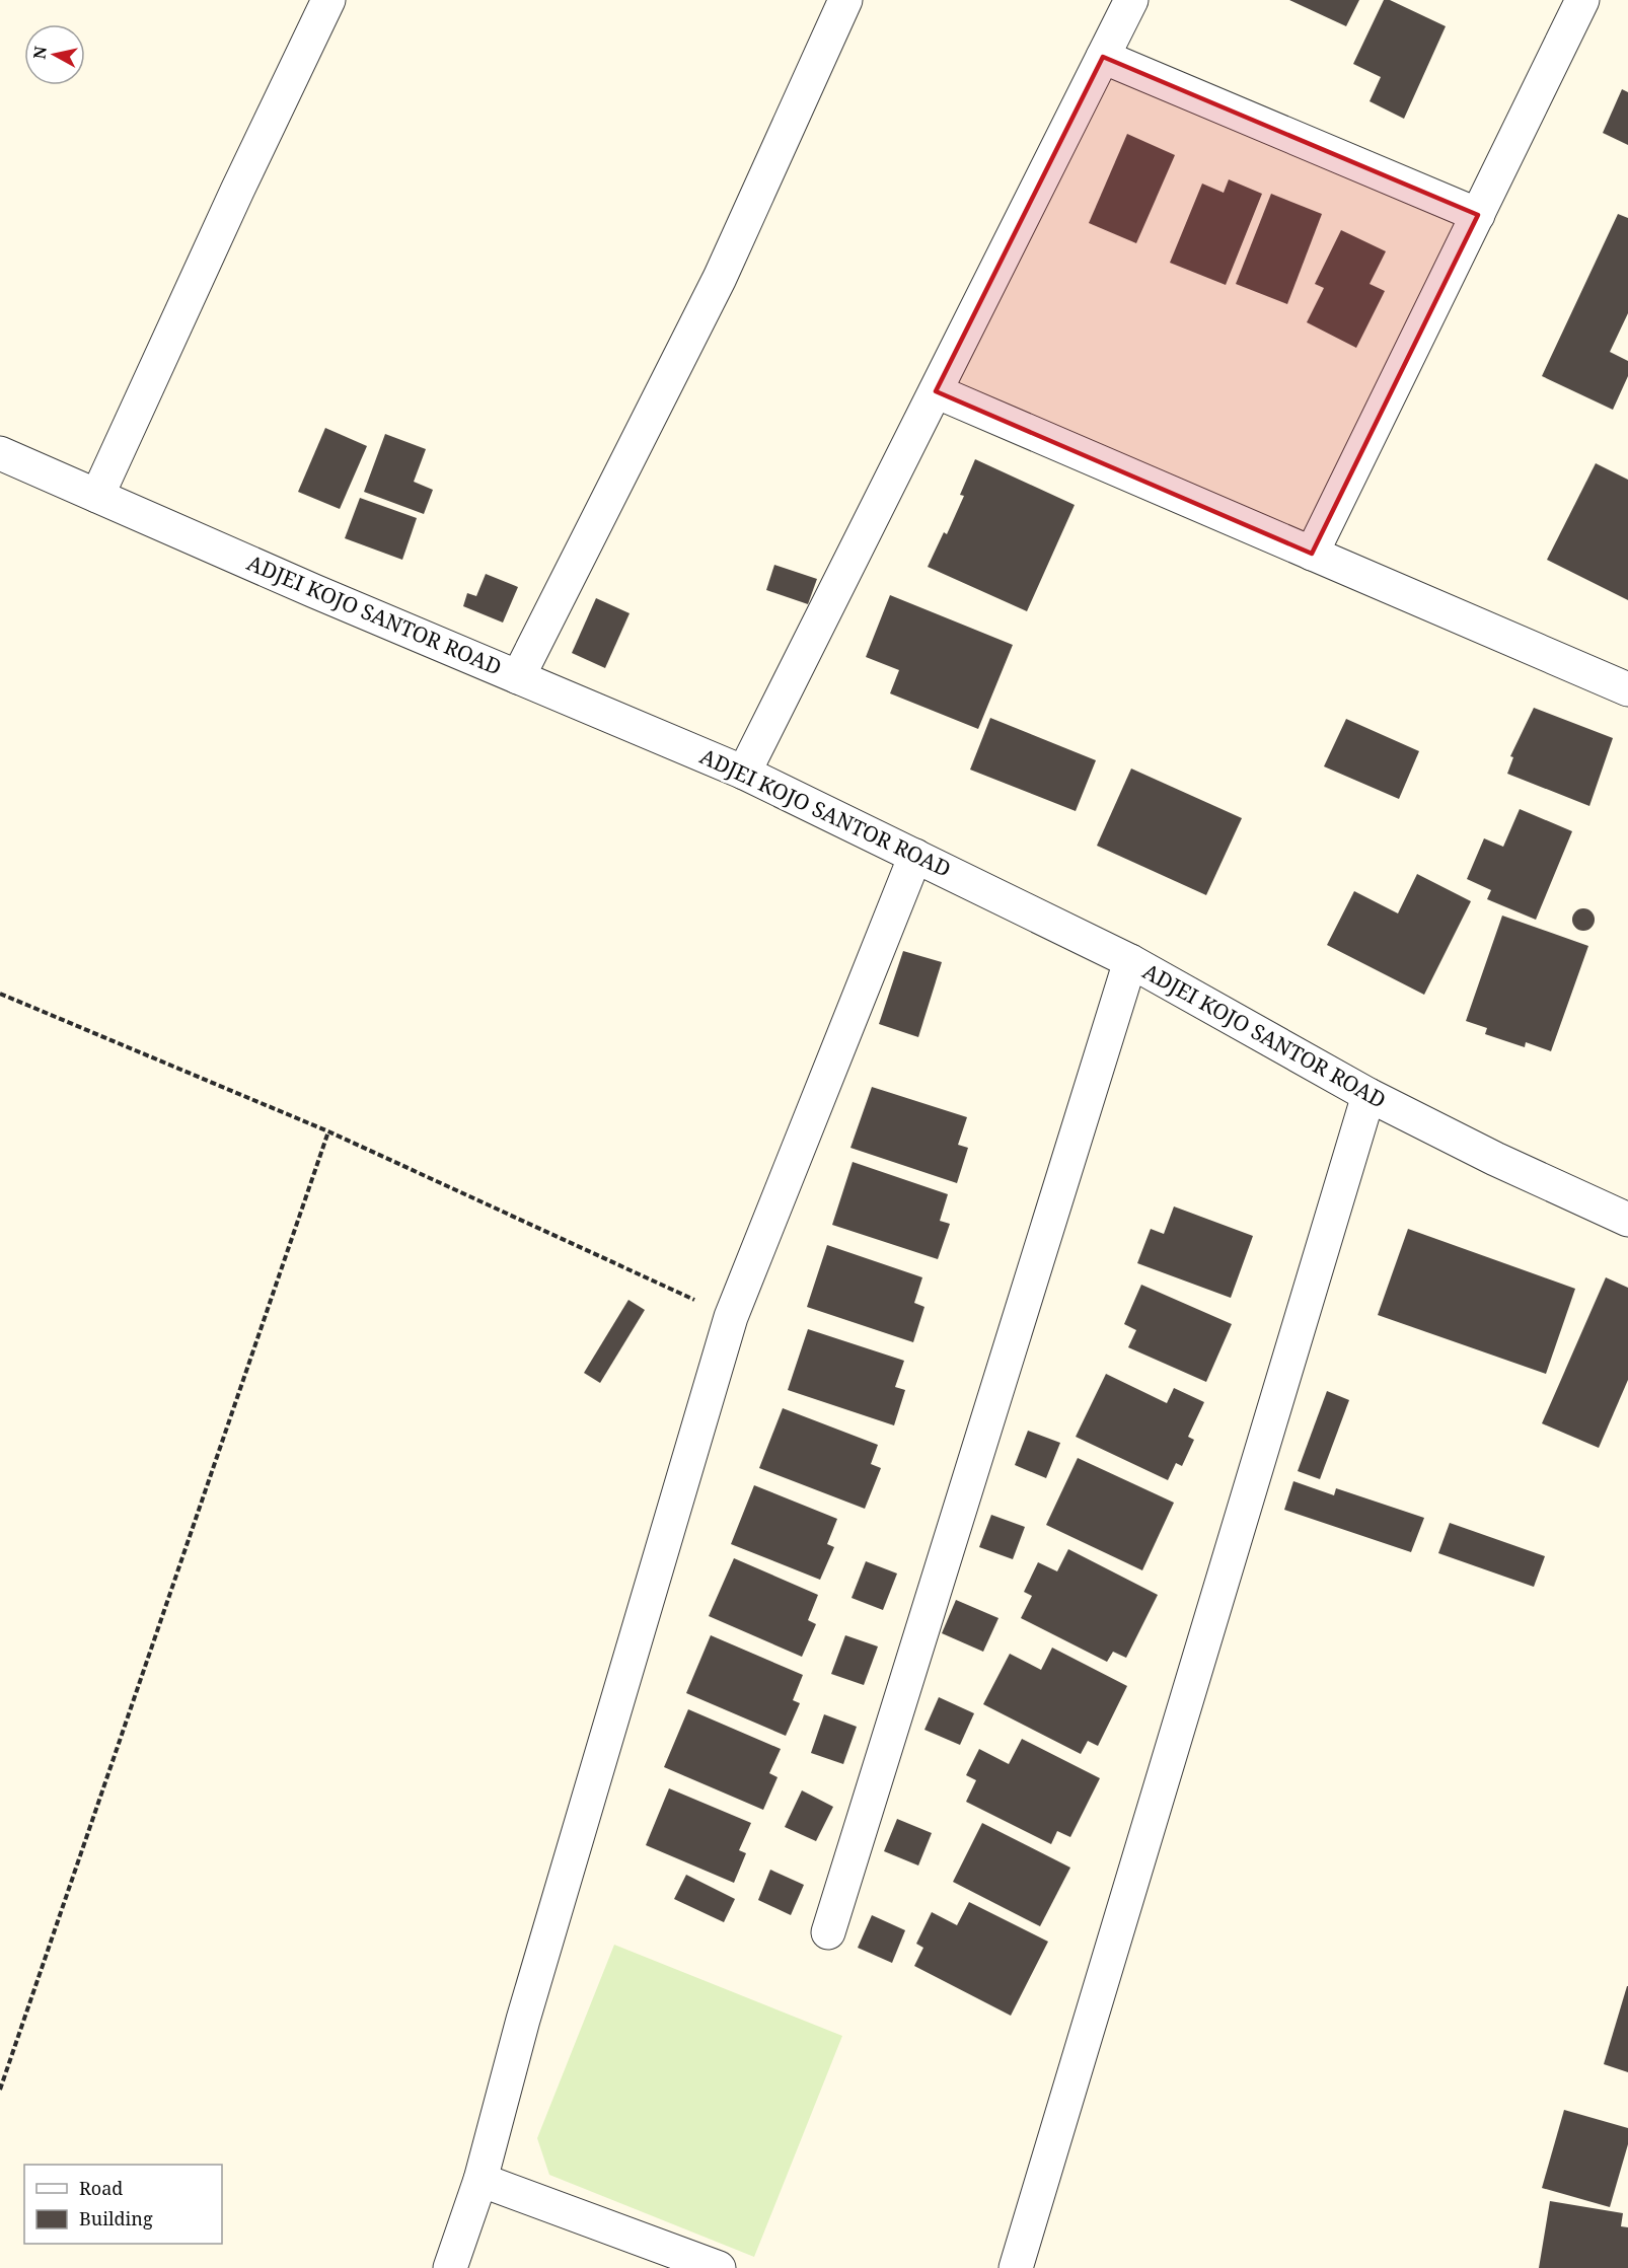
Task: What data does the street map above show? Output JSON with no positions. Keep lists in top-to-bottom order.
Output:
{
  "streets": {
    "street": ["ADJEI KOJO SANTOR ROAD"]
  },
  "legend": ["Road", "Building"],
  "north": "left"
}
